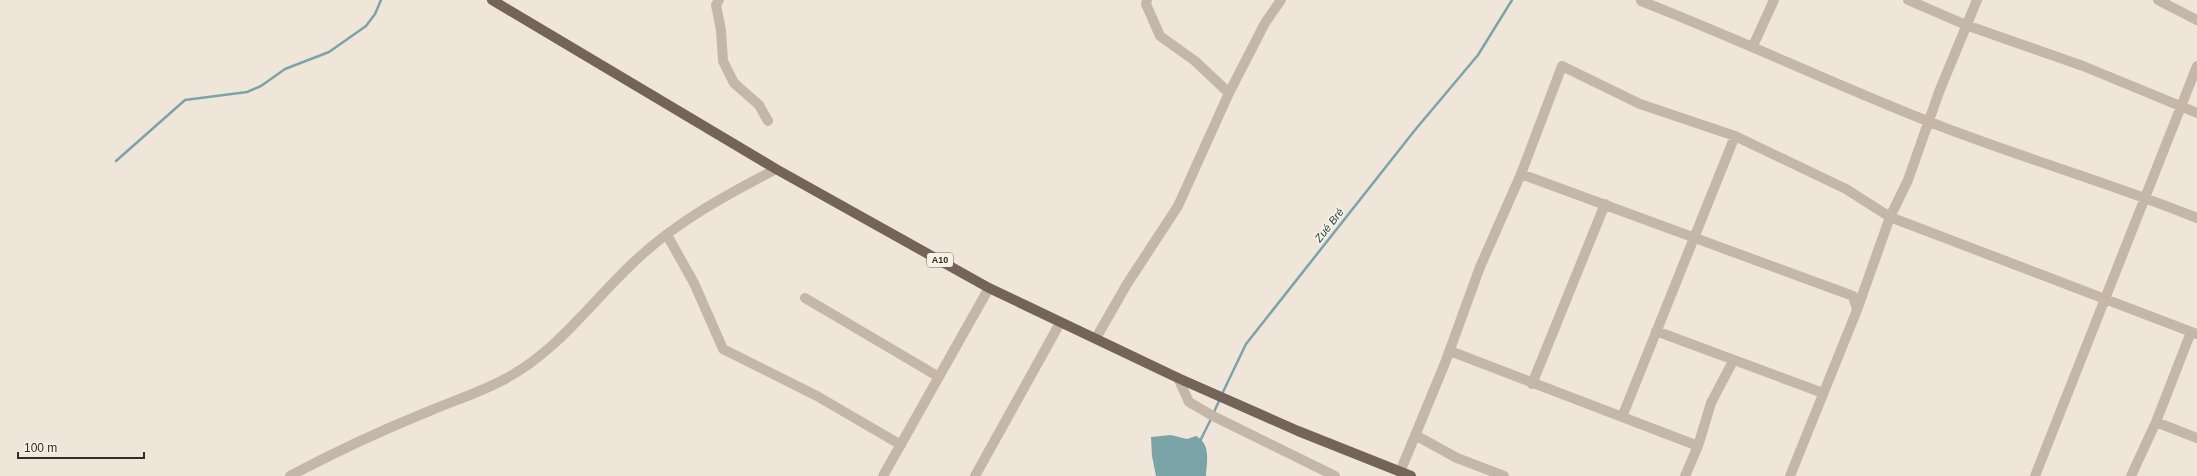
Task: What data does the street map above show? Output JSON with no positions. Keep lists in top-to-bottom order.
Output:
{
  "streets": {
    "main road": ["A10"]
  },
  "water": ["Zué Bré"],
  "scale_bar": "100 m"
}
